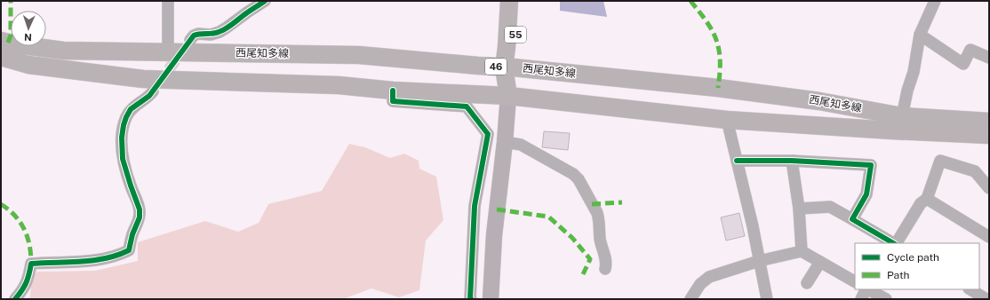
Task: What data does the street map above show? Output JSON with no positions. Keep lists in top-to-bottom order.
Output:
{
  "streets": {
    "main road": ["55", "西尾知多線", "46"]
  },
  "crossings": [
    ["55", "西尾知多線"]
  ],
  "legend": ["Cycle path", "Path"],
  "north": "bottom"
}
